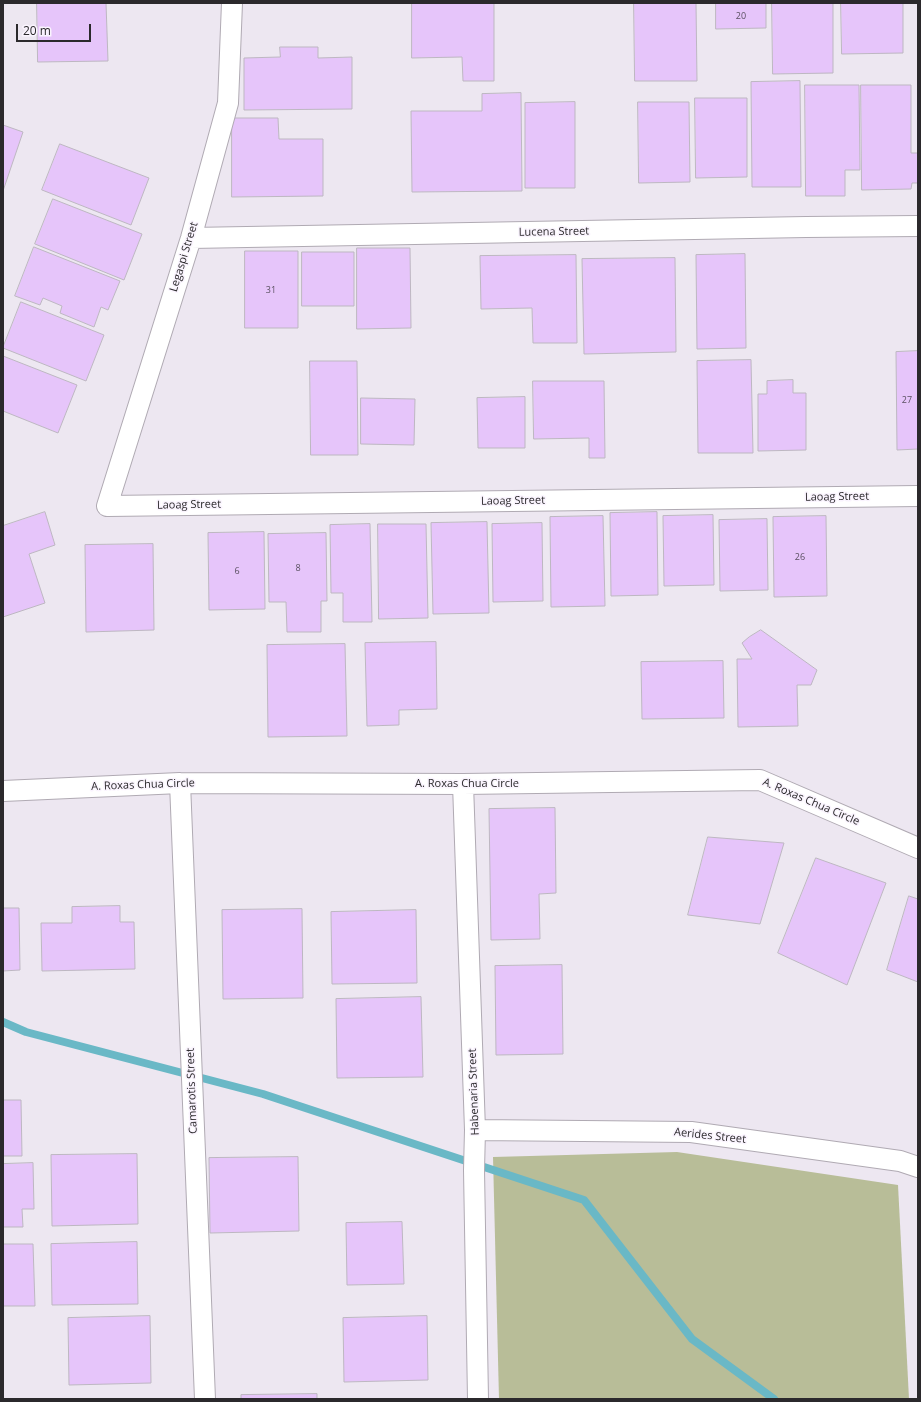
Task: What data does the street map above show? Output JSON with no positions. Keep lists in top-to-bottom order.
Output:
{
  "streets": {
    "street": [
      "Lucena Street",
      "Legaspi Street",
      "Laoag Street",
      "A. Roxas Chua Circle",
      "Camarotis Street",
      "Habenaria Street",
      "Aerides Street"
    ]
  },
  "crossings": [
    ["Lucena Street", "Legaspi Street"],
    ["Legaspi Street", "Laoag Street"],
    ["A. Roxas Chua Circle", "Camarotis Street"],
    ["A. Roxas Chua Circle", "Habenaria Street"],
    ["Habenaria Street", "Aerides Street"]
  ],
  "house_numbers": [
    "20",
    "31",
    "27",
    "26",
    "8",
    "6"
  ],
  "scale_bar": "20 m"
}
